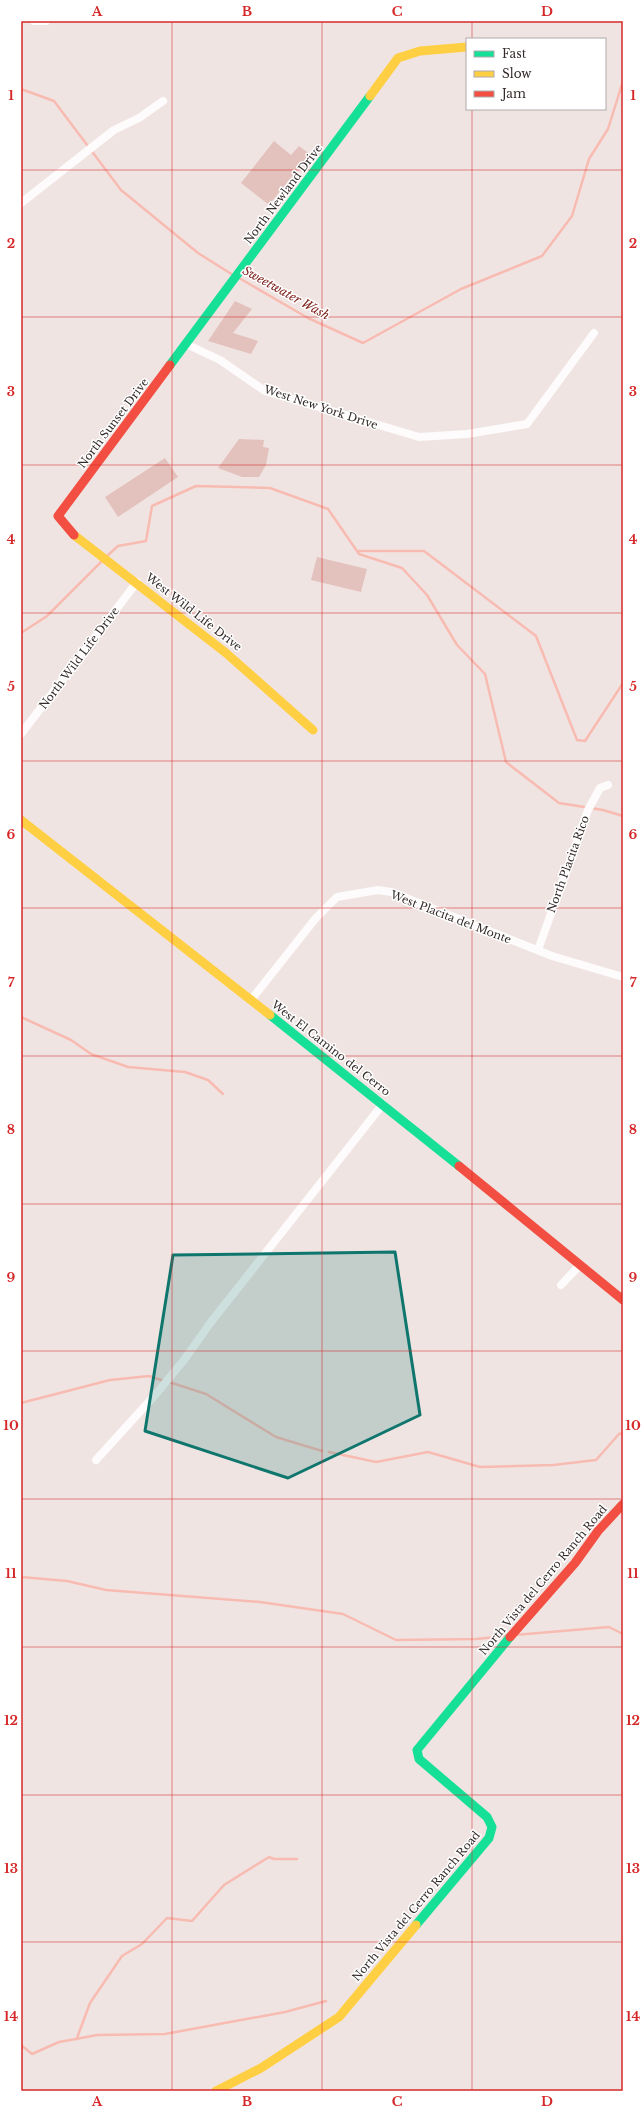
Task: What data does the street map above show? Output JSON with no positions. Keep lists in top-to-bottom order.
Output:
{
  "streets": {
    "street": [
      "North Newland Drive",
      "West New York Drive",
      "North Sunset Drive",
      "West Wild Life Drive",
      "North Wild Life Drive",
      "North Placita Rico",
      "West Placita del Monte",
      "West El Camino del Cerro",
      "North Vista del Cerro Ranch Road"
    ]
  },
  "crossings": [
    ["North Newland Drive", "West New York Drive"],
    ["North Newland Drive", "North Sunset Drive"],
    ["West New York Drive", "North Sunset Drive"],
    ["North Sunset Drive", "West Wild Life Drive"],
    ["West Wild Life Drive", "North Wild Life Drive"],
    ["North Placita Rico", "West Placita del Monte"],
    ["West Placita del Monte", "West El Camino del Cerro"]
  ],
  "water": ["Sweetwater Wash"],
  "legend": ["Fast", "Slow", "Jam"],
  "grid": {
    "columns": [
      "A",
      "B",
      "C",
      "D"
    ],
    "rows": [
      "1",
      "2",
      "3",
      "4",
      "5",
      "6",
      "7",
      "8",
      "9",
      "10",
      "11",
      "12",
      "13",
      "14"
    ]
  }
}
